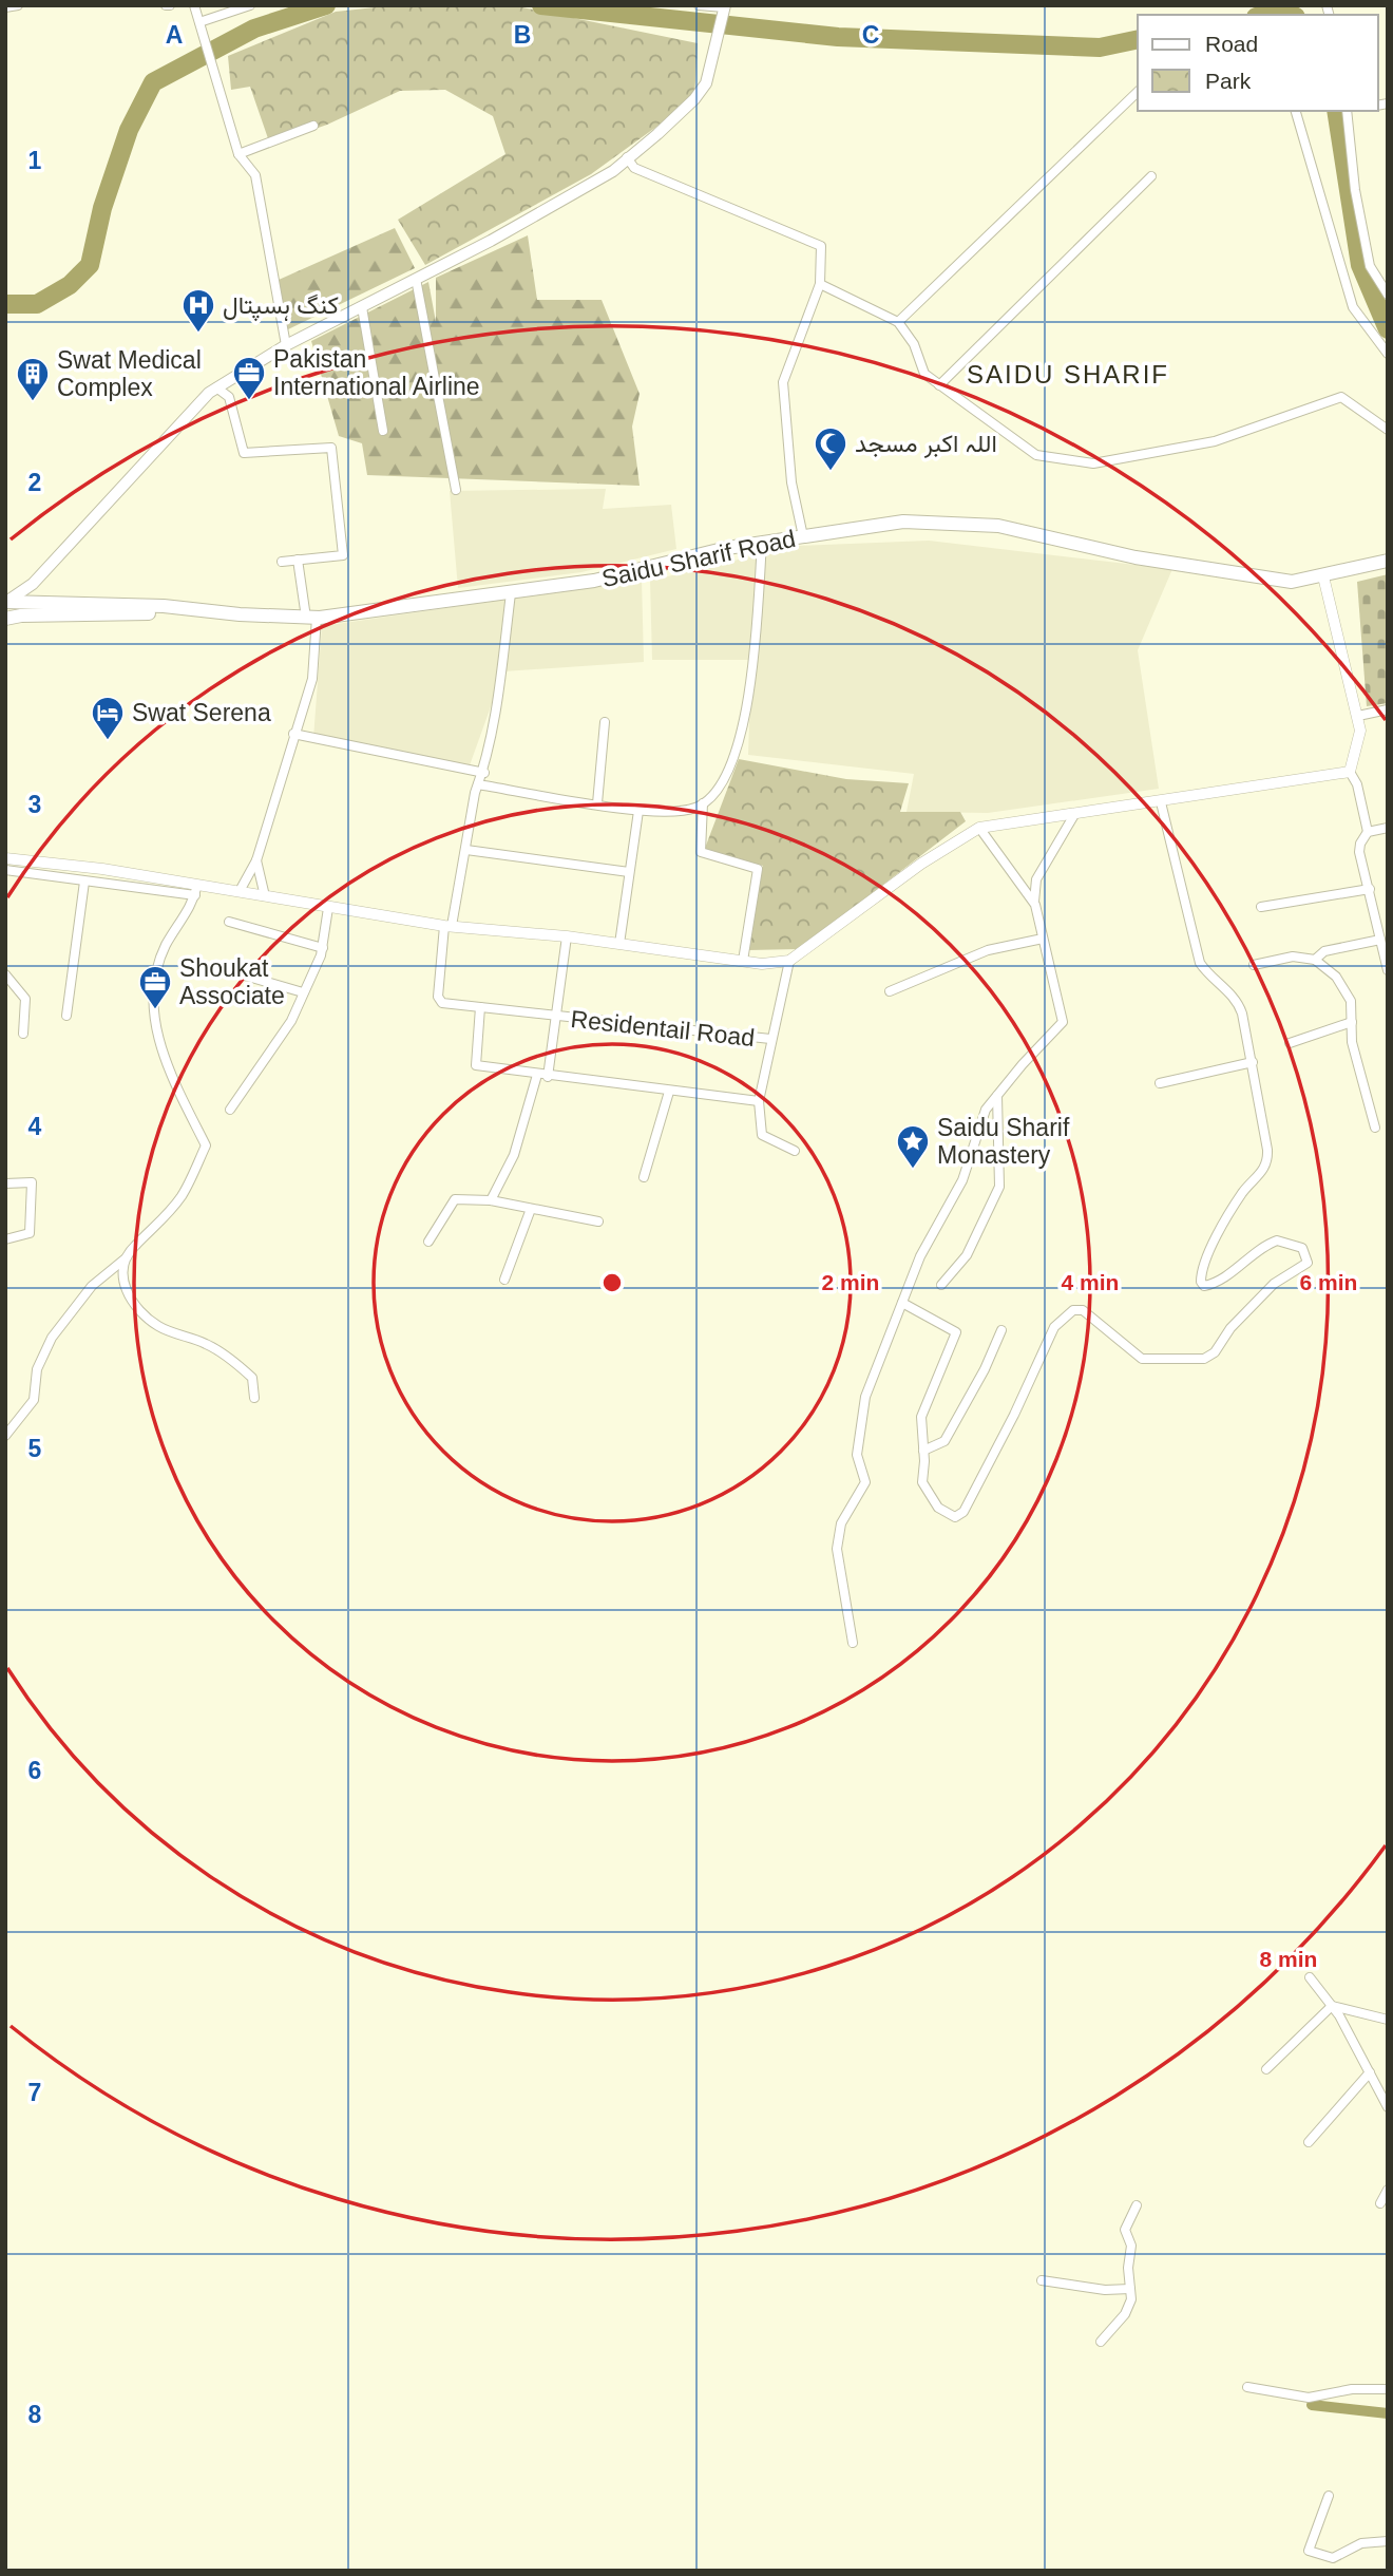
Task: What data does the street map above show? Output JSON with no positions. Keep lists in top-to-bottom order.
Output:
{
  "streets": {
    "main road": ["Saidu Sharif Road"],
    "street": ["Residentail Road"]
  },
  "districts": ["SAIDU SHARIF"],
  "places": {
    "hospital": ["کنگ ہسپتال"],
    "office": ["Pakistan International Airline", "Shoukat Associate"],
    "building": ["Swat Medical Complex"],
    "mosque": ["اللہ اکبر مسجد"],
    "hotel": ["Swat Serena"],
    "place": ["Saidu Sharif Monastery"]
  },
  "legend": ["Road", "Park"],
  "grid": {
    "columns": ["A", "B", "C"],
    "rows": [
      "1",
      "2",
      "3",
      "4",
      "5",
      "6",
      "7",
      "8"
    ]
  },
  "rings": [
    "2 min",
    "4 min",
    "6 min",
    "8 min"
  ]
}
